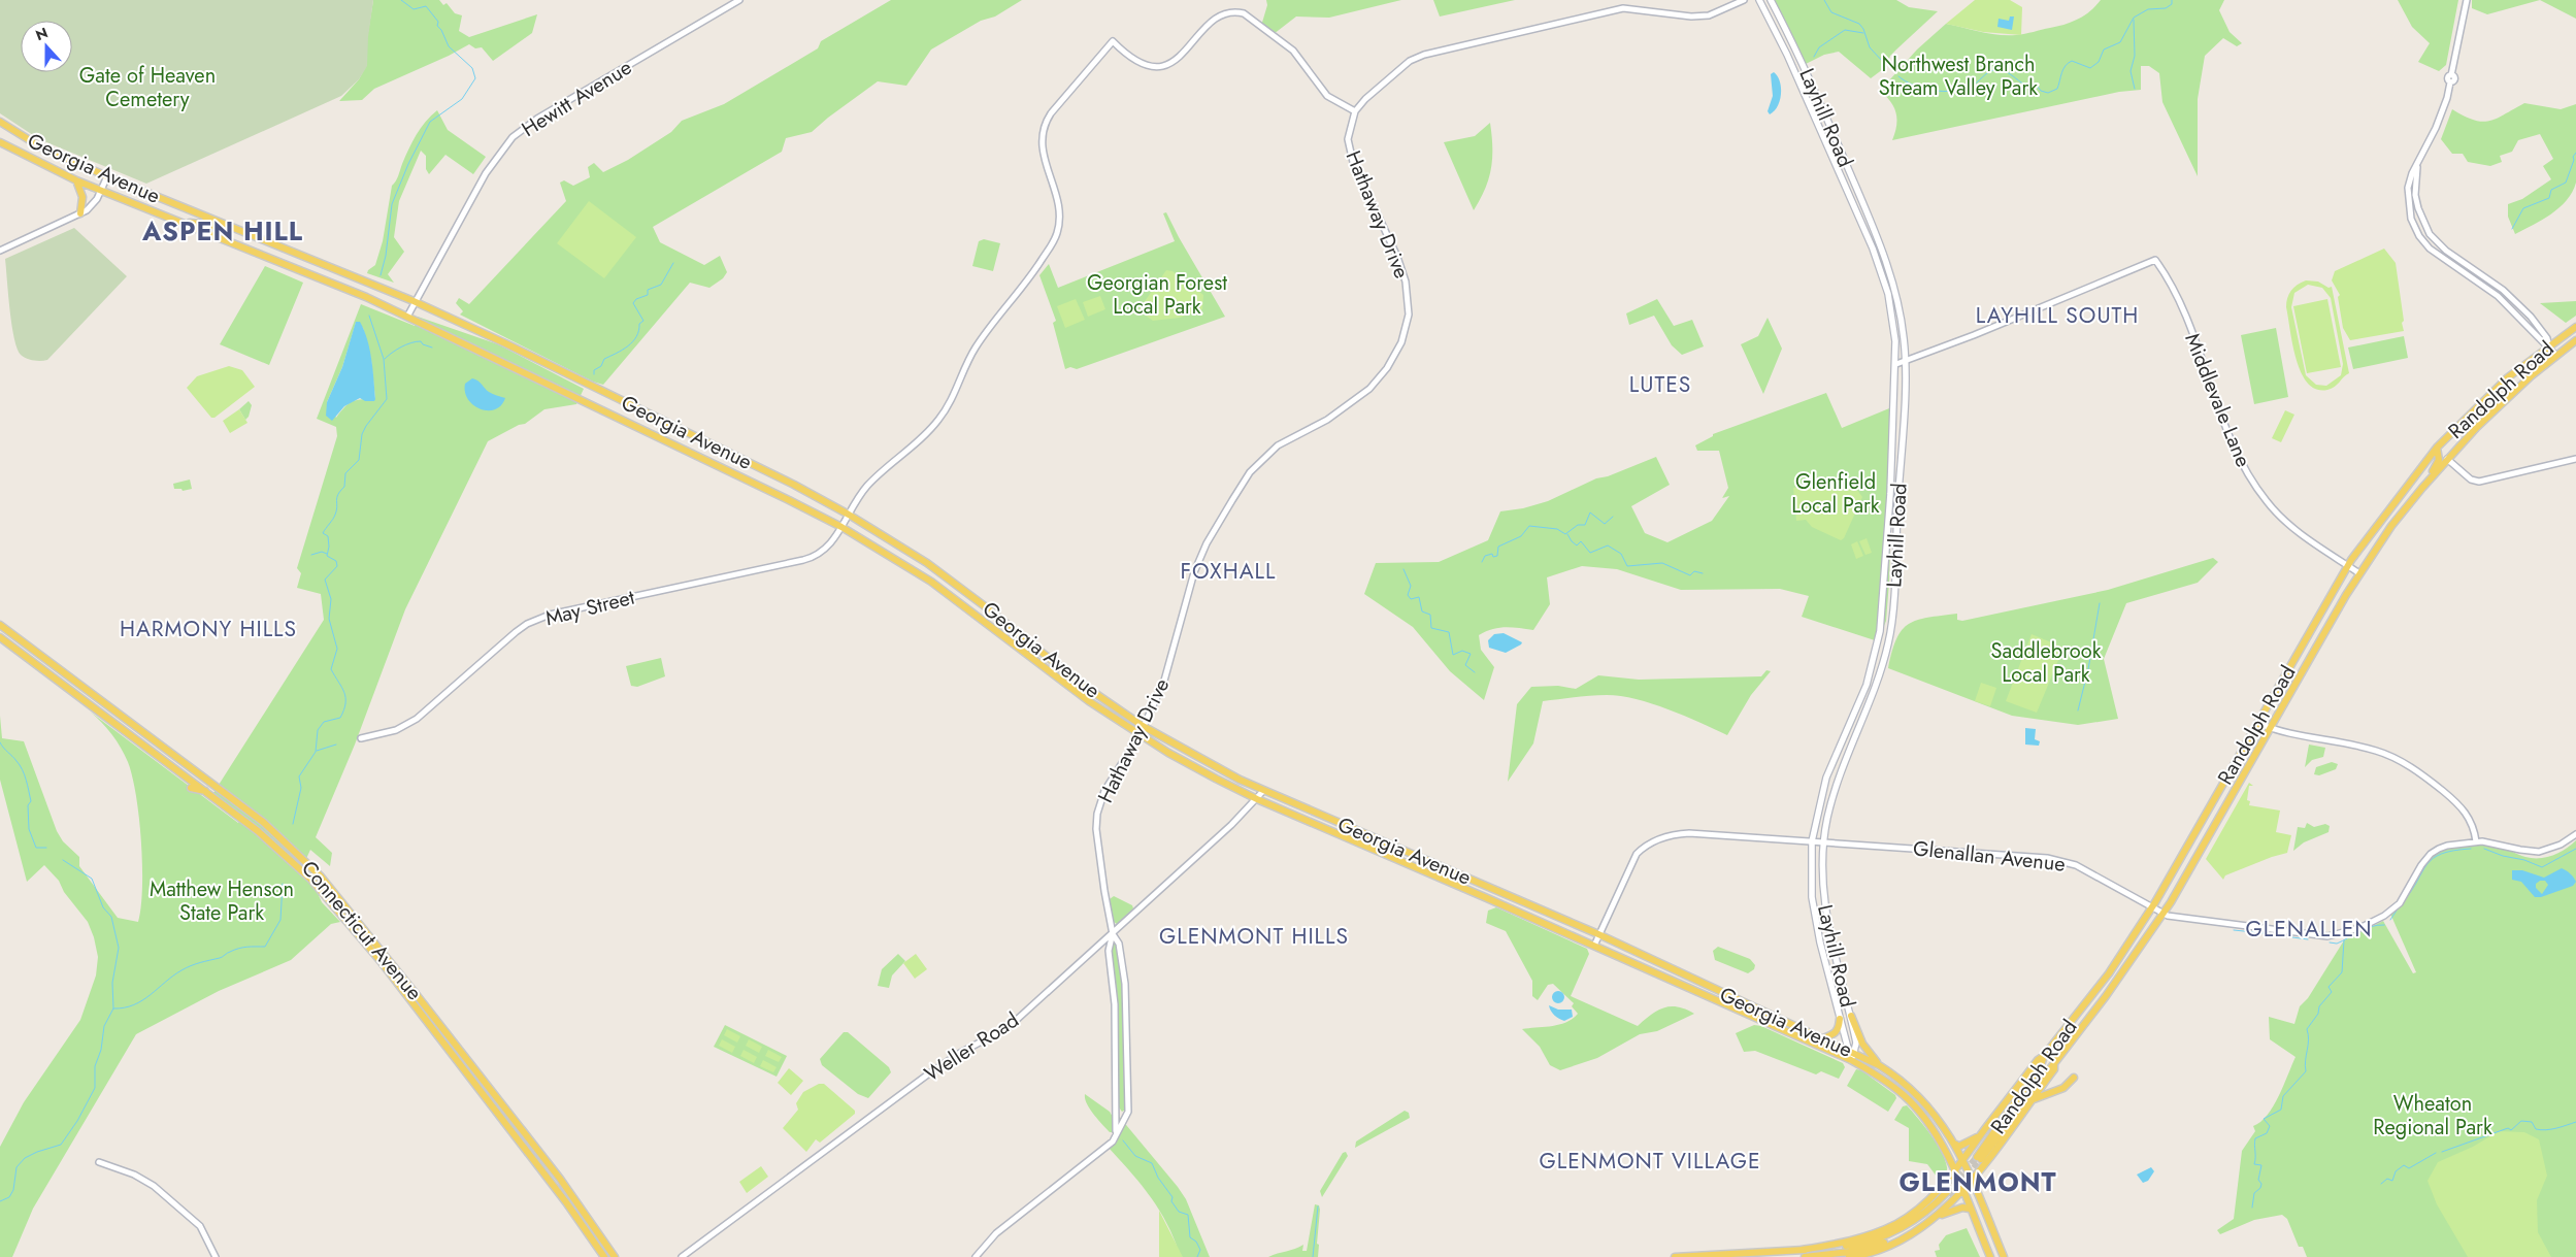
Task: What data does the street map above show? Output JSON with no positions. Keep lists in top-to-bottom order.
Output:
{
  "streets": {
    "main road": [
      "Layhill Road",
      "Georgia Avenue",
      "Randolph Road",
      "Connecticut Avenue"
    ],
    "street": [
      "Hewitt Avenue",
      "Hathaway Drive",
      "Middlevale Lane",
      "May Street",
      "Glenallan Avenue",
      "Weller Road"
    ]
  },
  "crossings": [
    ["Hewitt Avenue", "Georgia Avenue"],
    ["Layhill Road", "Georgia Avenue"],
    ["Layhill Road", "Middlevale Lane"],
    ["Layhill Road", "Glenallan Avenue"],
    ["Georgia Avenue", "Hathaway Drive"],
    ["Georgia Avenue", "May Street"],
    ["Georgia Avenue", "Glenallan Avenue"],
    ["Georgia Avenue", "Weller Road"],
    ["Hathaway Drive", "May Street"],
    ["Hathaway Drive", "Weller Road"],
    ["Randolph Road", "Middlevale Lane"],
    ["Randolph Road", "Glenallan Avenue"]
  ],
  "districts": [
    "ASPEN HILL",
    "LAYHILL SOUTH",
    "LUTES",
    "FOXHALL",
    "HARMONY HILLS",
    "GLENALLEN",
    "GLENMONT HILLS",
    "GLENMONT VILLAGE",
    "GLENMONT"
  ],
  "parks": [
    "Northwest Branch Stream Valley Park",
    "Gate of Heaven Cemetery",
    "Georgian Forest Local Park",
    "Glenfield Local Park",
    "Saddlebrook Local Park",
    "Matthew Henson State Park",
    "Wheaton Regional Park"
  ],
  "north": "top"
}
